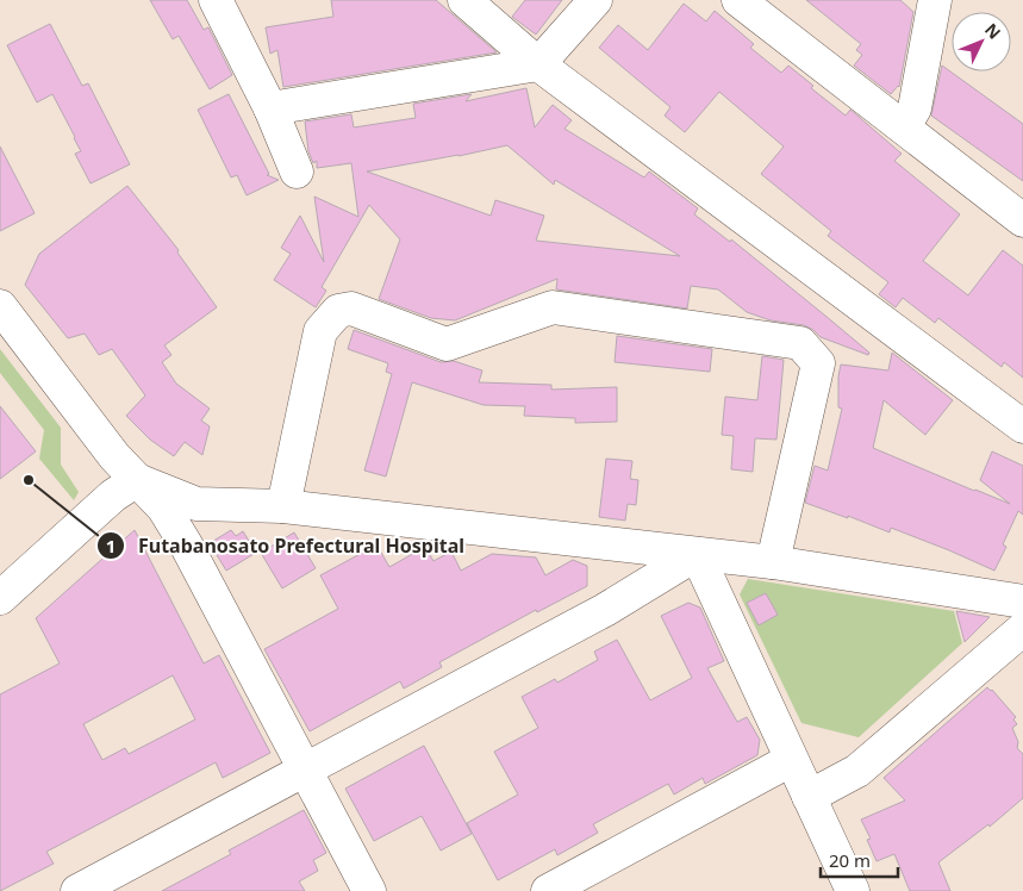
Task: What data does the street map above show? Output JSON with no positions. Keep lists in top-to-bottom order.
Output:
{
  "places": ["Futabanosato Prefectural Hospital"],
  "scale_bar": "20 m",
  "north": "top right"
}
